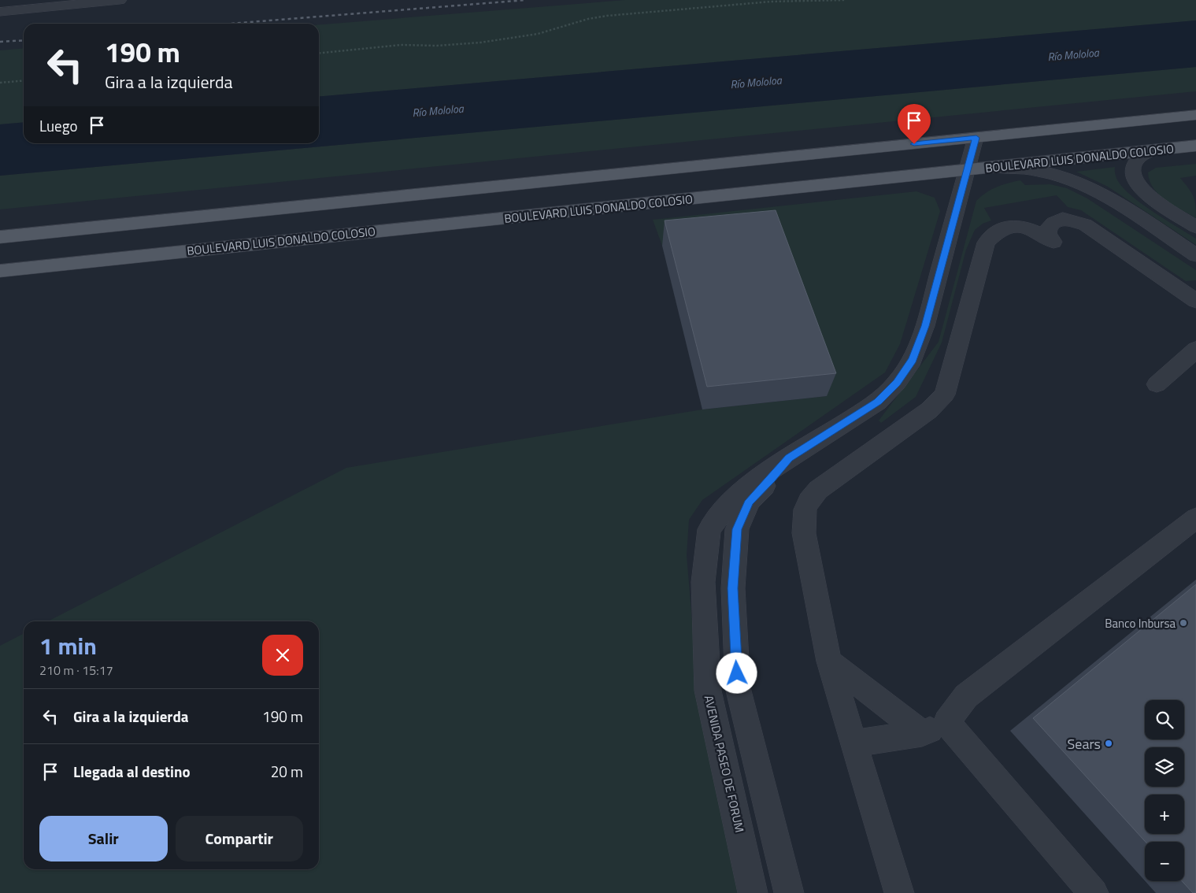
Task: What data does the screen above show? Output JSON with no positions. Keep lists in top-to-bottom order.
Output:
{
  "streets": {
    "main road": ["BOULEVARD LUIS DONALDO COLOSIO"],
    "street": ["AVENIDA PASEO DE FORUM"]
  },
  "crossings": [
    ["BOULEVARD LUIS DONALDO COLOSIO", "AVENIDA PASEO DE FORUM"]
  ],
  "water": ["Río Mololoa"],
  "places": ["Banco Inbursa", "Sears"],
  "page": {
    "turn": ["190 m", "Gira a la izquierda"],
    "then": "Luego",
    "heading": ["1 min", "210 m · 15:17"],
    "list": [
      {
        "name": "Gira a la izquierda",
        "value": "190 m"
      },
      {
        "name": "Llegada al destino",
        "value": "20 m"
      }
    ],
    "map_buttons": ["+", "−"],
    "buttons": ["Salir", "Compartir"]
  }
}
